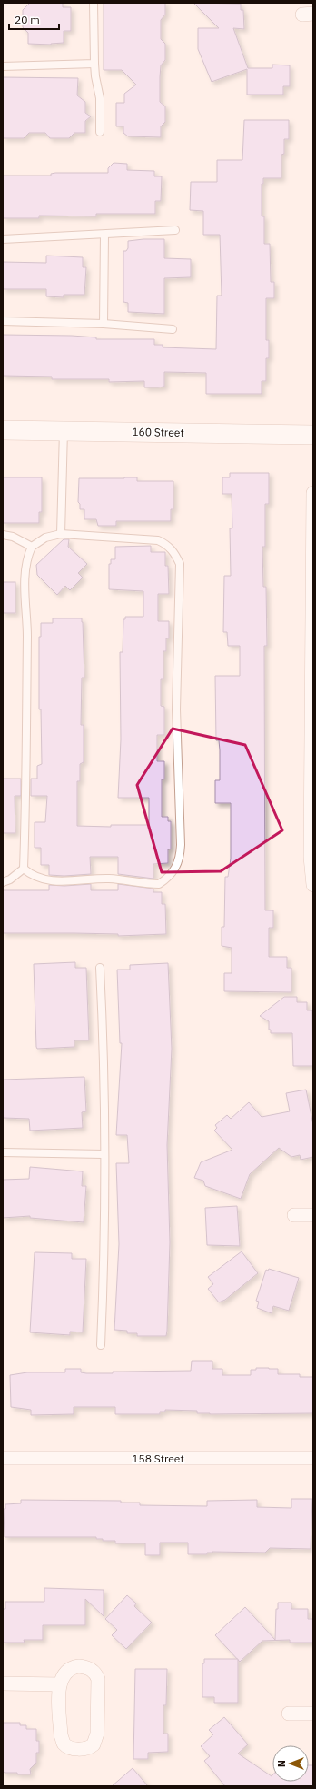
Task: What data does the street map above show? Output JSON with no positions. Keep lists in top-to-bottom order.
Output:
{
  "streets": {
    "street": ["160 Street", "158 Street"]
  },
  "scale_bar": "20 m",
  "north": "left"
}
